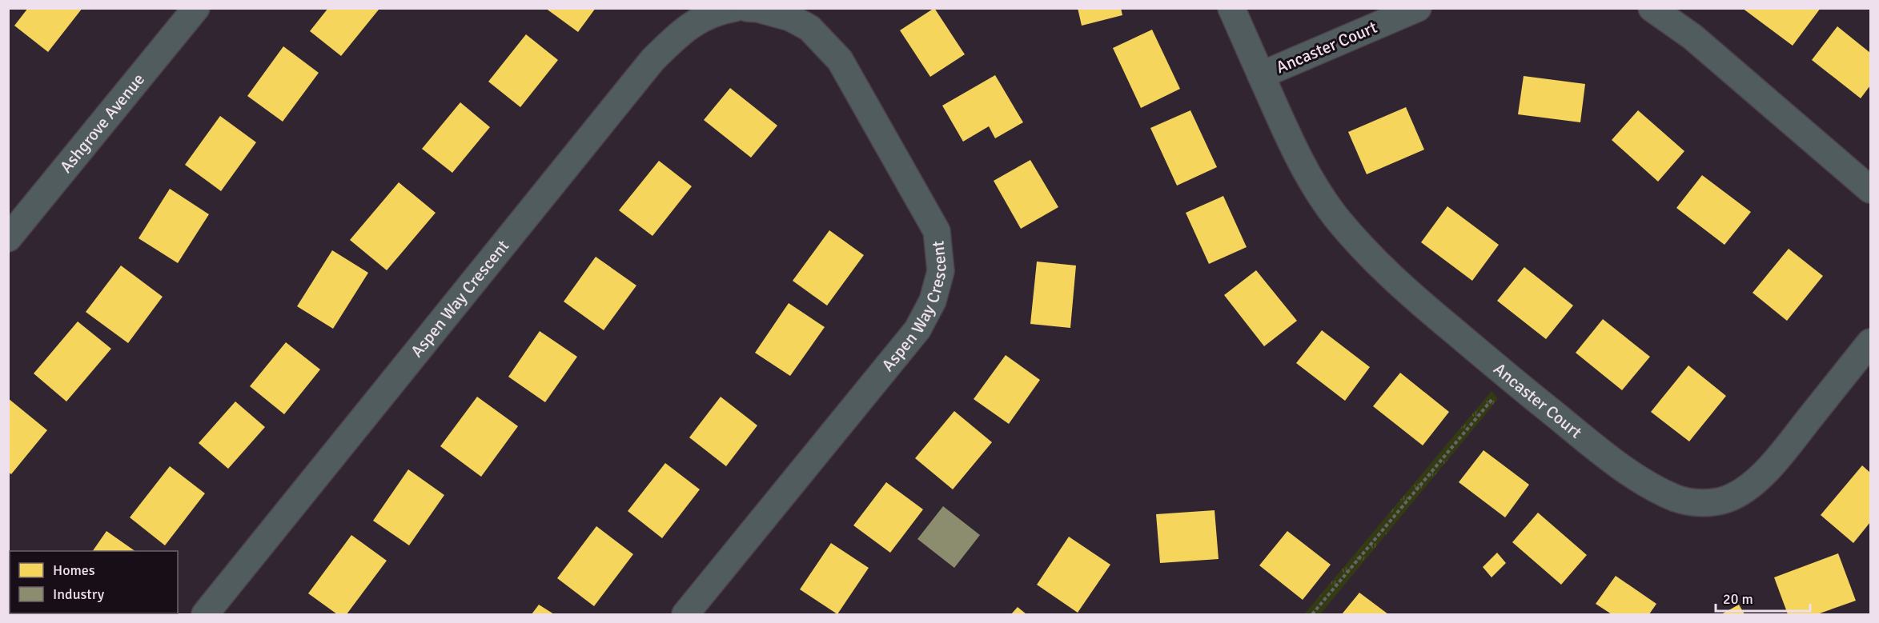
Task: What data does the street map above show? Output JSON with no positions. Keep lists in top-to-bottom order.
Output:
{
  "streets": {
    "street": ["Ancaster Court", "Ashgrove Avenue", "Aspen Way Crescent"]
  },
  "legend": ["Homes", "Industry"],
  "scale_bar": "20 m"
}
